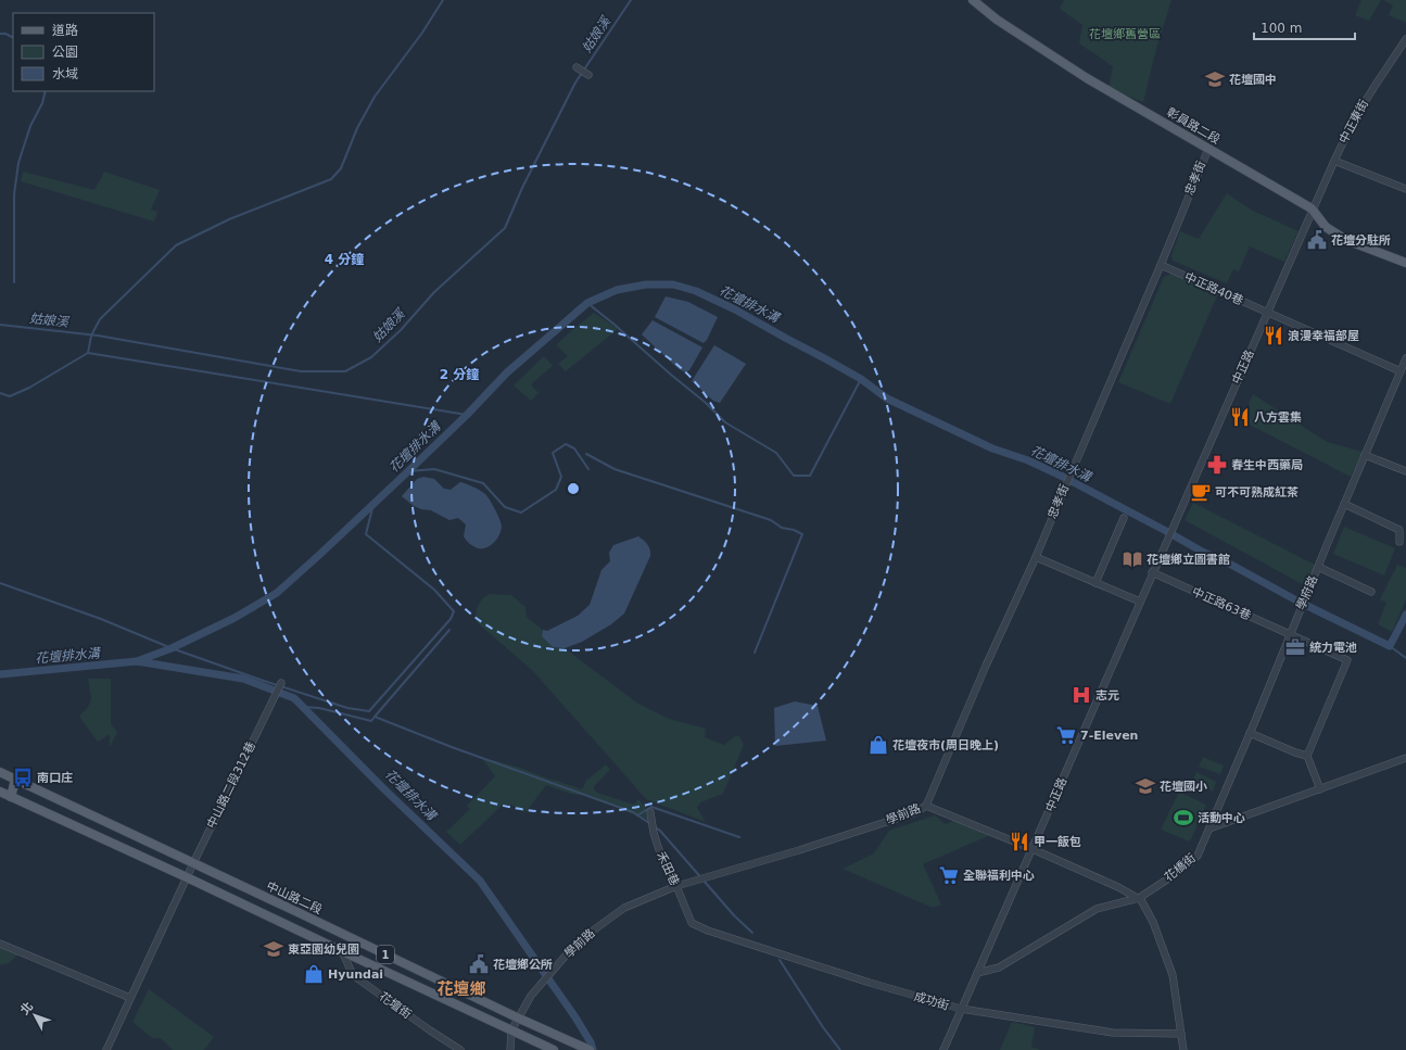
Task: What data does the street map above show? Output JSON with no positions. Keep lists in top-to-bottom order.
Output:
{
  "streets": {
    "main road": ["彰員路二段", "中山路二段", "1"],
    "street": [
      "中正東街",
      "忠孝街",
      "中正路40巷",
      "中正路",
      "學府路",
      "中正路63巷",
      "中山路二段312巷",
      "學前路",
      "花橋街",
      "禾田巷",
      "成功街",
      "花壇街"
    ]
  },
  "crossings": [
    ["中正東街", "彰員路二段"],
    ["中正東街", "中正路"],
    ["彰員路二段", "忠孝街"],
    ["彰員路二段", "中正路"],
    ["忠孝街", "中正路40巷"],
    ["忠孝街", "學前路"],
    ["中正路40巷", "中正路"],
    ["中正路40巷", "學府路"],
    ["中正路", "中正路63巷"],
    ["中正路", "學前路"],
    ["中正路", "花橋街"],
    ["中正路", "成功街"],
    ["學府路", "中正路63巷"],
    ["學府路", "花橋街"],
    ["中山路二段312巷", "中山路二段"],
    ["學前路", "花橋街"],
    ["學前路", "禾田巷"],
    ["學前路", "中山路二段"],
    ["禾田巷", "成功街"],
    ["中山路二段", "花壇街"]
  ],
  "districts": ["花壇鄉"],
  "water": ["姑娘溪", "花壇排水溝"],
  "parks": ["花壇鄉舊營區"],
  "places": {
    "school or university": ["花壇國中", "花壇國小", "東亞園幼兒園"],
    "public building": ["花壇分駐所", "花壇鄉公所"],
    "restaurant": ["浪漫幸福部屋", "八方雲集", "甲一飯包"],
    "pharmacy": ["春生中西藥局"],
    "cafe": ["可不可熟成紅茶"],
    "library": ["花壇鄉立圖書館"],
    "office": ["統力電池"],
    "hospital": ["志元"],
    "supermarket": ["7-Eleven", "全聯福利中心"],
    "shop": ["花壇夜市(周日晚上)", "Hyundai"],
    "bus stop": ["南口庄"],
    "sports": ["活動中心"]
  },
  "legend": ["道路", "公園", "水域"],
  "scale_bar": "100 m",
  "north": "top left",
  "rings": ["4 分鐘", "2 分鐘"]
}
